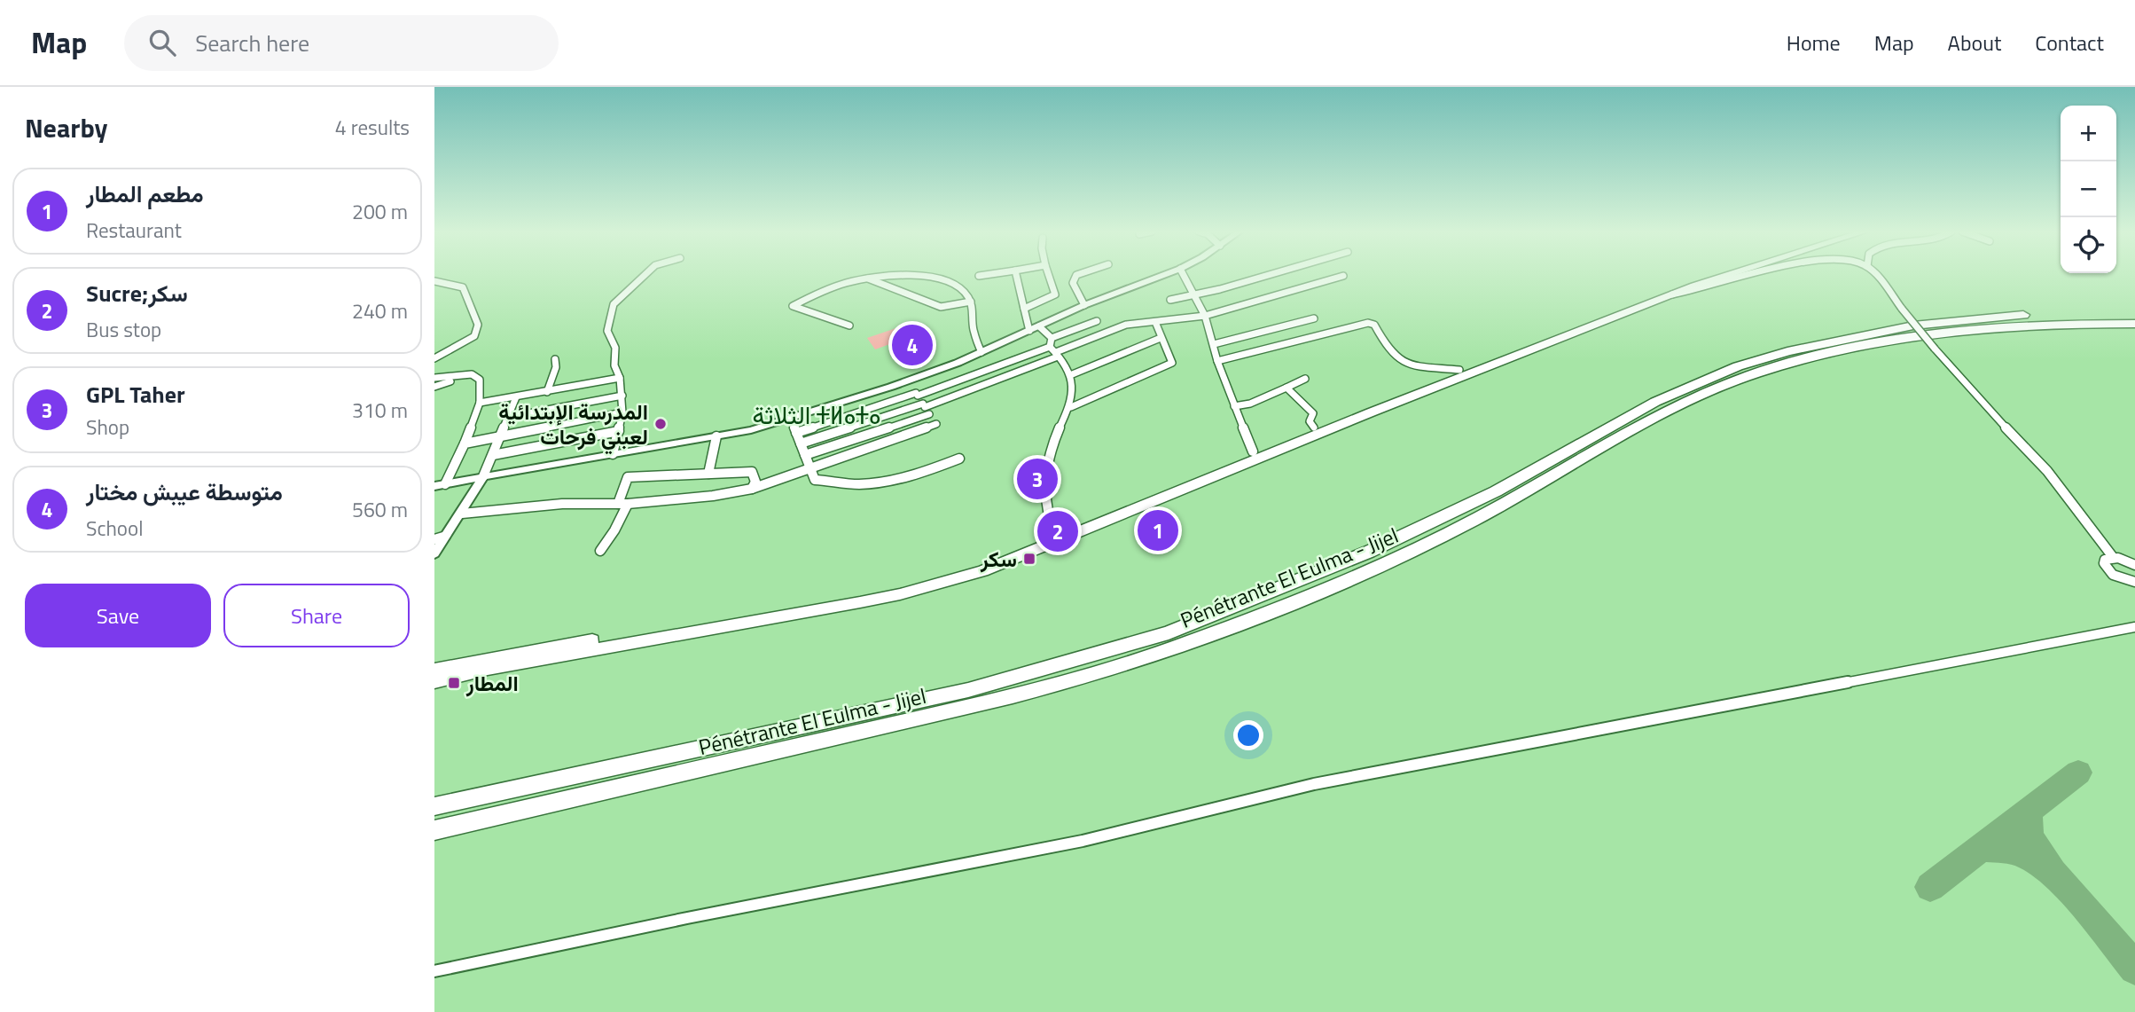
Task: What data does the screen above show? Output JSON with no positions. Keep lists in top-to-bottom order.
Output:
{
  "streets": {
    "highway": ["Pénétrante El Eulma - Jijel"]
  },
  "districts": ["الثلاثة ⵜⵍⴰⵜⴰ"],
  "places": {
    "other": ["المدرسة الإبتدائية لعبني فرحات"],
    "transit": ["سكر", "المطار"]
  },
  "page": {
    "header": "Map",
    "search": "Search here",
    "nav": [
      "Home",
      "Map",
      "About",
      "Contact"
    ],
    "heading": ["Nearby", "4 results"],
    "map_buttons": ["+", "−"],
    "list": [
      {
        "mark": "1",
        "name": "مطعم المطار",
        "note": "Restaurant",
        "value": "200 m"
      },
      {
        "mark": "2",
        "name": "Sucre;سكر",
        "note": "Bus stop",
        "value": "240 m"
      },
      {
        "mark": "3",
        "name": "GPL Taher",
        "note": "Shop",
        "value": "310 m"
      },
      {
        "mark": "4",
        "name": "متوسطة عيبش مختار",
        "note": "School",
        "value": "560 m"
      }
    ],
    "pins": [
      "4",
      "3",
      "1",
      "2"
    ],
    "buttons": ["Save", "Share"]
  }
}
